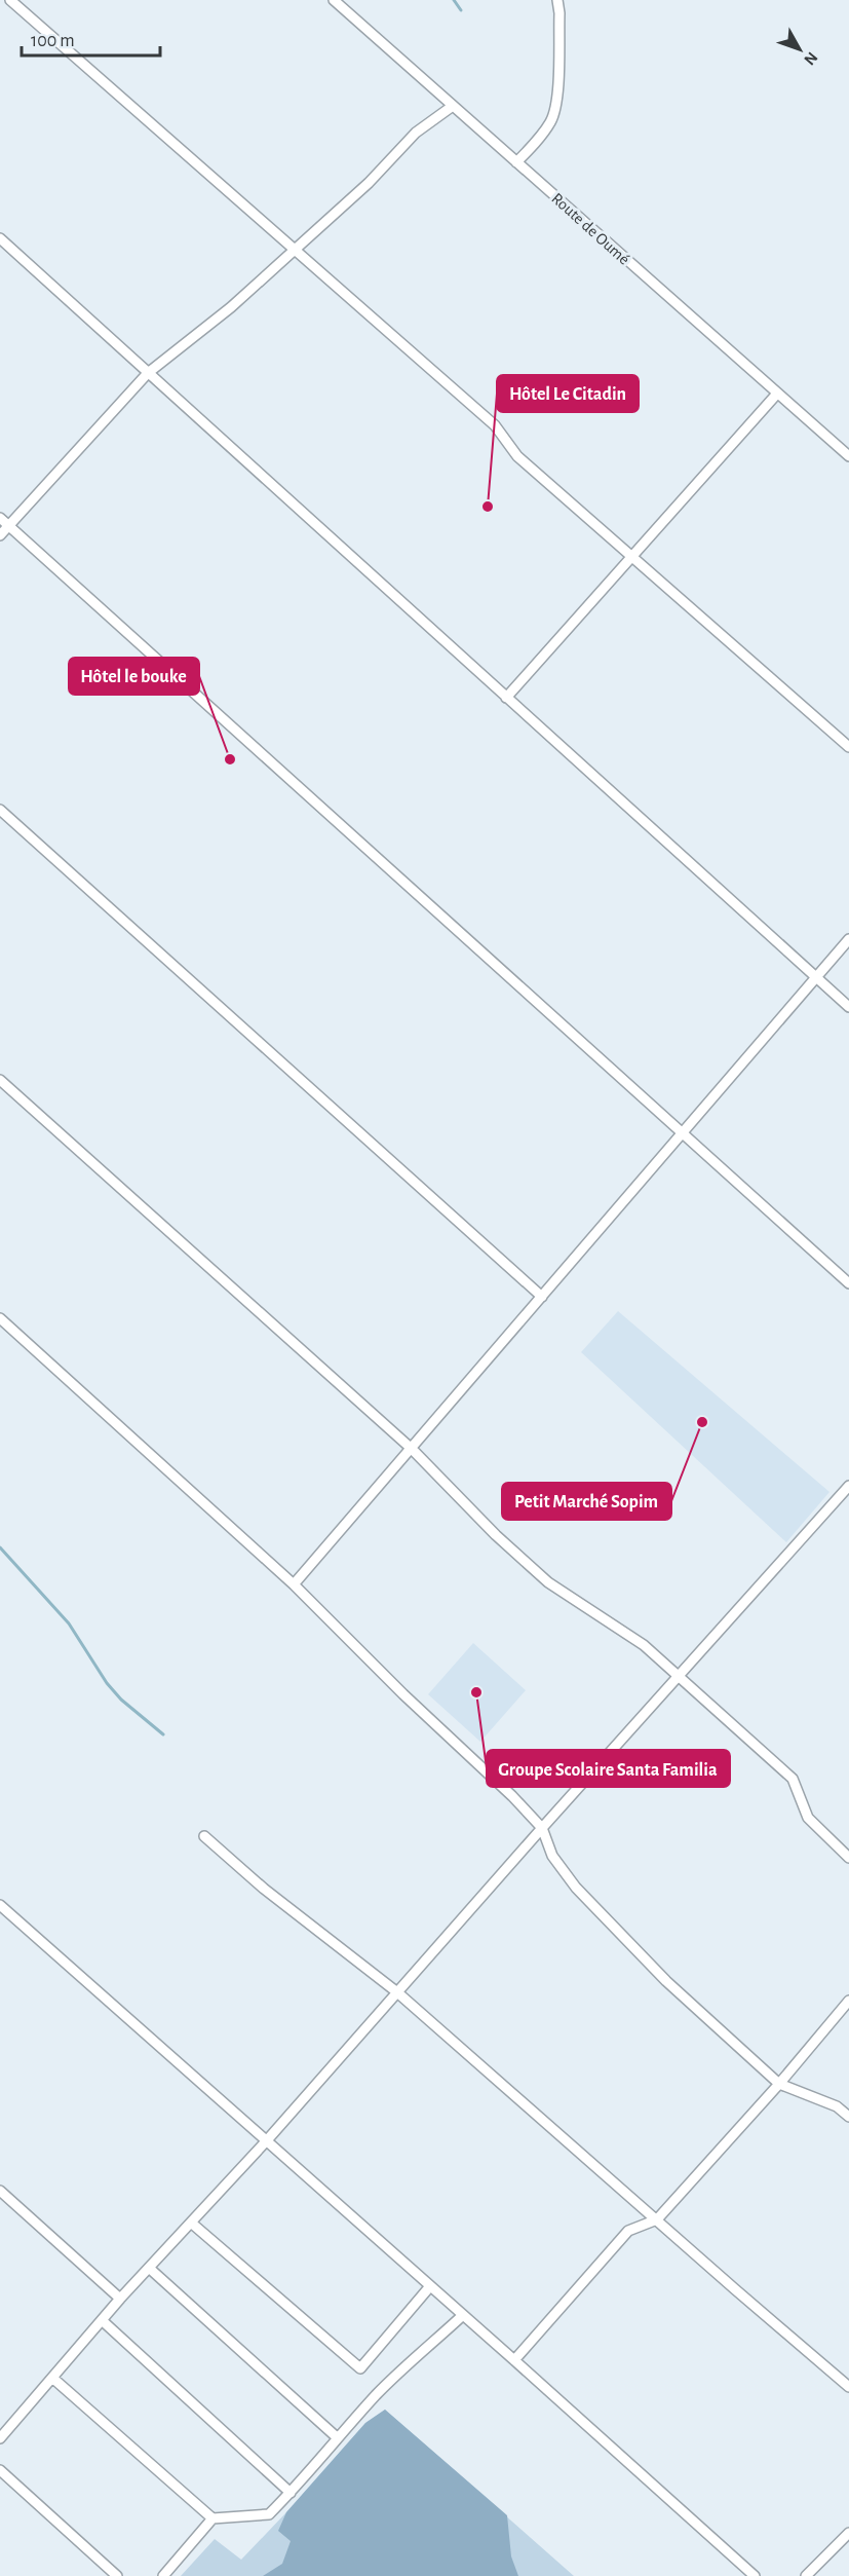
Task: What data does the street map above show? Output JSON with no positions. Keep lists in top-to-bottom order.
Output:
{
  "streets": {
    "street": ["Route de Oumé"]
  },
  "places": [
    "Hôtel Le Citadin",
    "Hôtel le bouke",
    "Petit Marché Sopim",
    "Groupe Scolaire Santa Familia"
  ],
  "scale_bar": "100 m",
  "north": "bottom right"
}
